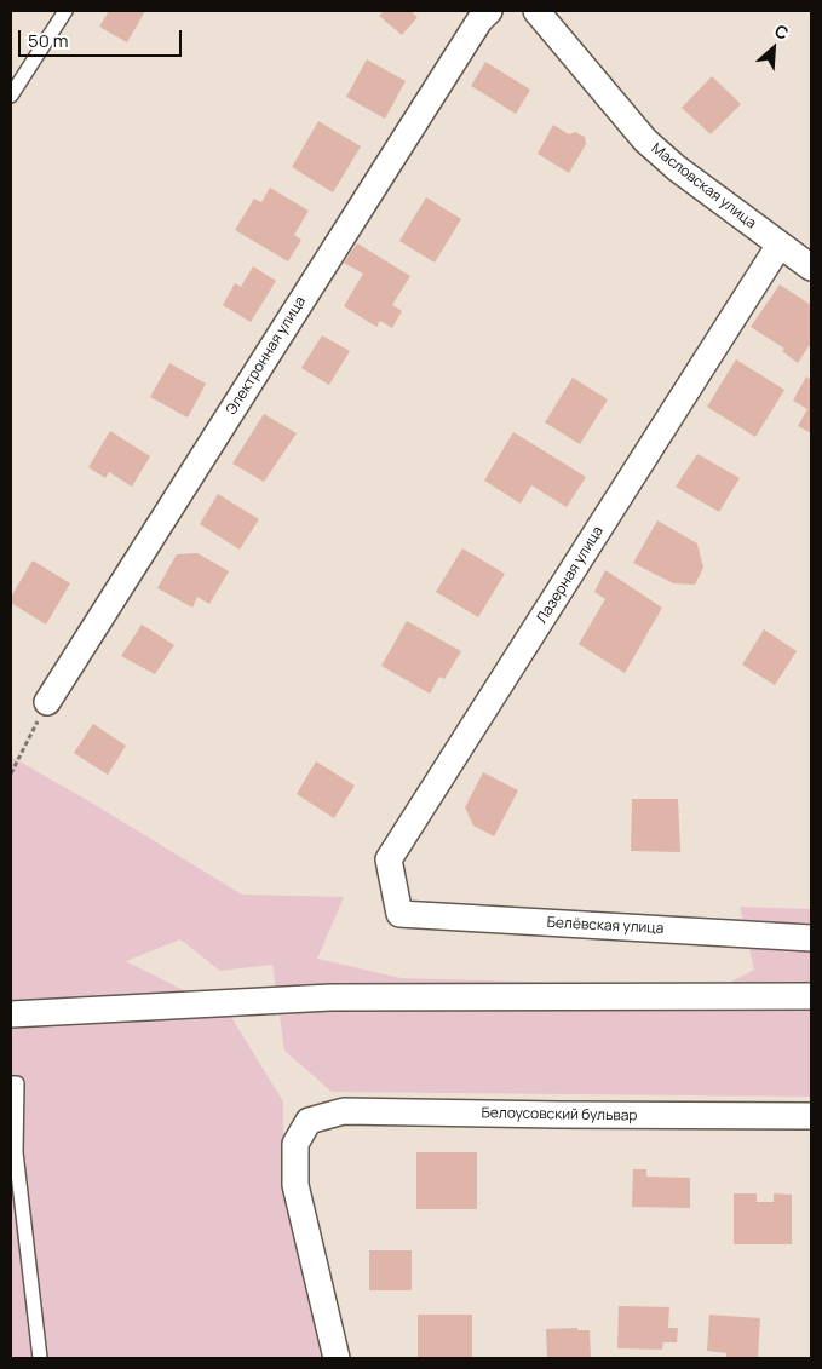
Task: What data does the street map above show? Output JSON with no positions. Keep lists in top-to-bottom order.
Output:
{
  "streets": {
    "street": [
      "Масловская улица",
      "Электронная улица",
      "Лазерная улица",
      "Белёвская улица",
      "Белоусовский бульвар"
    ]
  },
  "crossings": [
    ["Масловская улица", "Лазерная улица"],
    ["Лазерная улица", "Белёвская улица"]
  ],
  "scale_bar": "50 m",
  "north": "top right"
}
